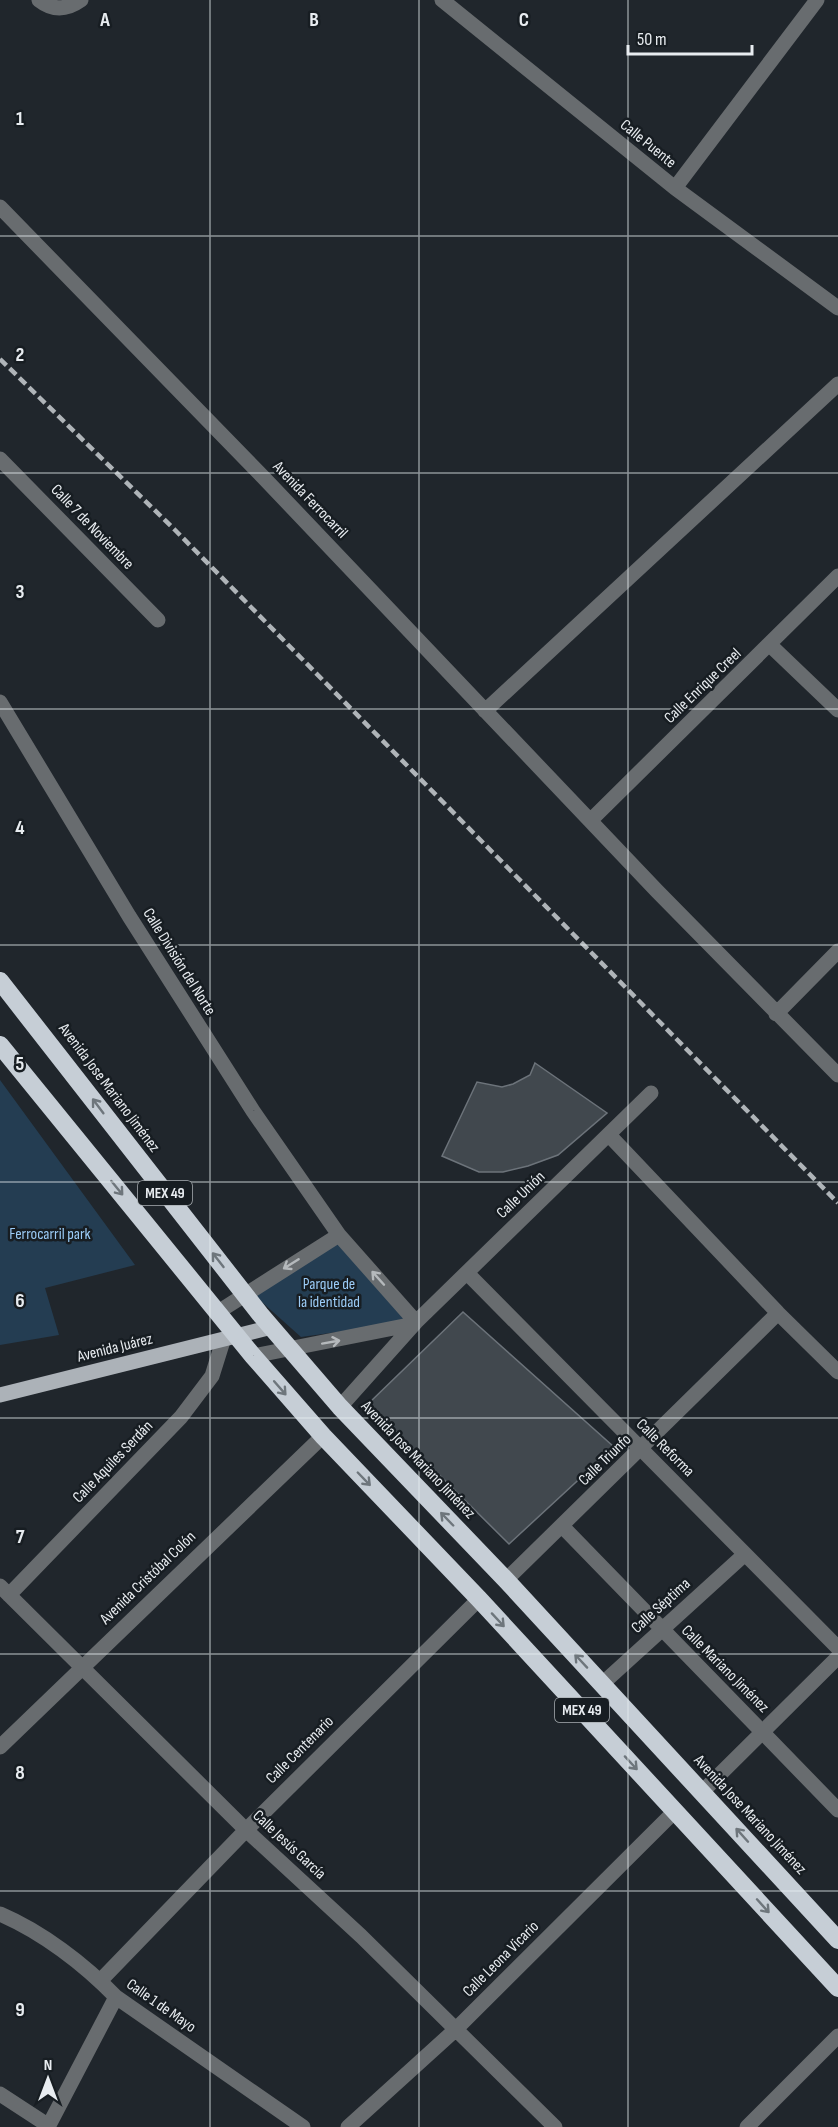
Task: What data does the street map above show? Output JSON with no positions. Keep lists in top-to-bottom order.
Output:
{
  "streets": {
    "highway": ["Avenida Jose Mariano Jiménez", "MEX 49"],
    "main road": ["Avenida Juárez"],
    "street": [
      "Calle Puente",
      "Avenida Ferrocarril",
      "Calle 7 de Noviembre",
      "Calle Enrique Creel",
      "Calle División del Norte",
      "Calle Unión",
      "Calle Reforma",
      "Calle Triunfo",
      "Calle Aquiles Serdán",
      "Avenida Cristóbal Colón",
      "Calle Séptima",
      "Calle Mariano Jiménez",
      "Calle Centenario",
      "Calle Jesús García",
      "Calle Leona Vicario",
      "Calle 1 de Mayo"
    ]
  },
  "crossings": [
    ["Avenida Ferrocarril", "Calle Enrique Creel"],
    ["Avenida Jose Mariano Jiménez", "Calle Unión"],
    ["Avenida Jose Mariano Jiménez", "Calle Triunfo"],
    ["Avenida Jose Mariano Jiménez", "Calle Séptima"],
    ["MEX 49", "Avenida Juárez"],
    ["MEX 49", "Calle Aquiles Serdán"],
    ["MEX 49", "Avenida Cristóbal Colón"],
    ["MEX 49", "Calle Centenario"],
    ["MEX 49", "Calle Leona Vicario"],
    ["Calle Unión", "Calle Reforma"],
    ["Avenida Juárez", "Calle Aquiles Serdán"],
    ["Calle Reforma", "Calle Triunfo"],
    ["Calle Reforma", "Calle Séptima"],
    ["Calle Triunfo", "Calle Mariano Jiménez"],
    ["Calle Aquiles Serdán", "Calle Jesús García"],
    ["Avenida Cristóbal Colón", "Calle Jesús García"],
    ["Calle Séptima", "Calle Mariano Jiménez"],
    ["Calle Centenario", "Calle Jesús García"],
    ["Calle Centenario", "Calle 1 de Mayo"],
    ["Calle Jesús García", "Calle Leona Vicario"]
  ],
  "parks": ["Ferrocarril park", "Parque de la identidad"],
  "scale_bar": "50 m",
  "north": "top",
  "grid": {
    "columns": ["A", "B", "C"],
    "rows": [
      "1",
      "2",
      "3",
      "4",
      "5",
      "6",
      "7",
      "8",
      "9"
    ]
  }
}
